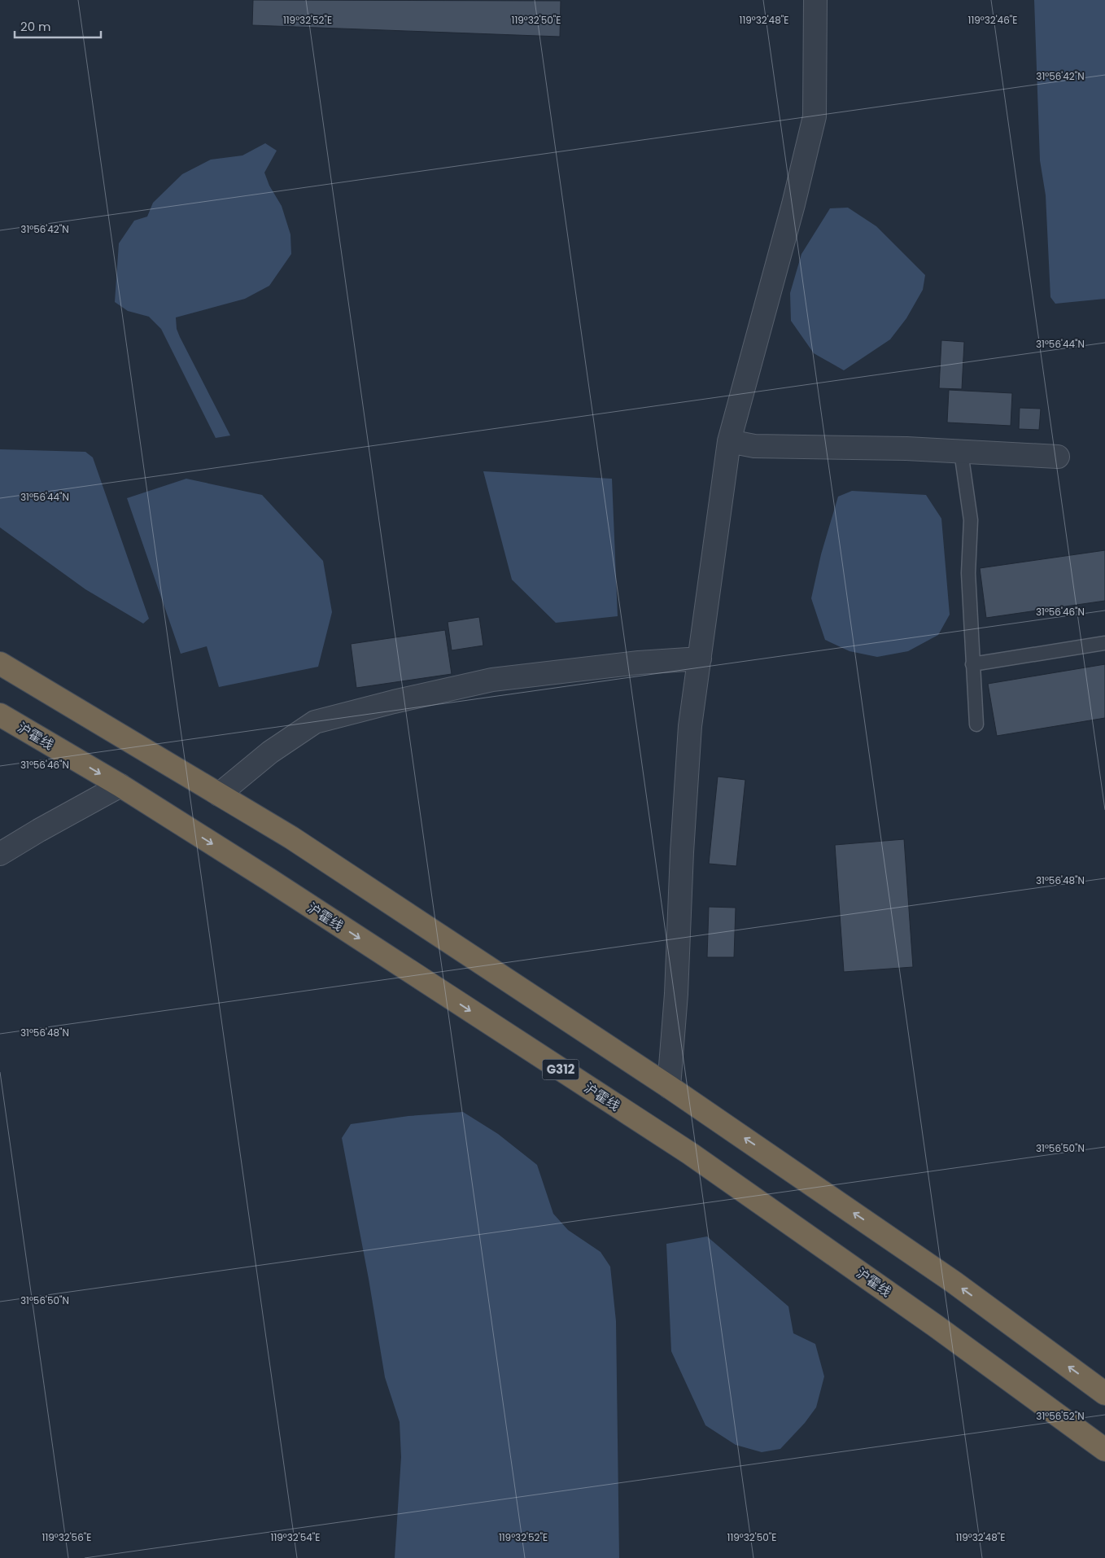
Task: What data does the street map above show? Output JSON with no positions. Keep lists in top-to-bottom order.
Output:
{
  "streets": {
    "highway": ["沪霍线", "G312"]
  },
  "scale_bar": "20 m",
  "coordinates": [
    "119°32'52\"E",
    "119°32'50\"E",
    "119°32'48\"E",
    "119°32'46\"E",
    "31°56'42\"N",
    "31°56'44\"N",
    "31°56'46\"N",
    "31°56'48\"N",
    "31°56'50\"N",
    "31°56'52\"N",
    "119°32'56\"E",
    "119°32'54\"E"
  ]
}
